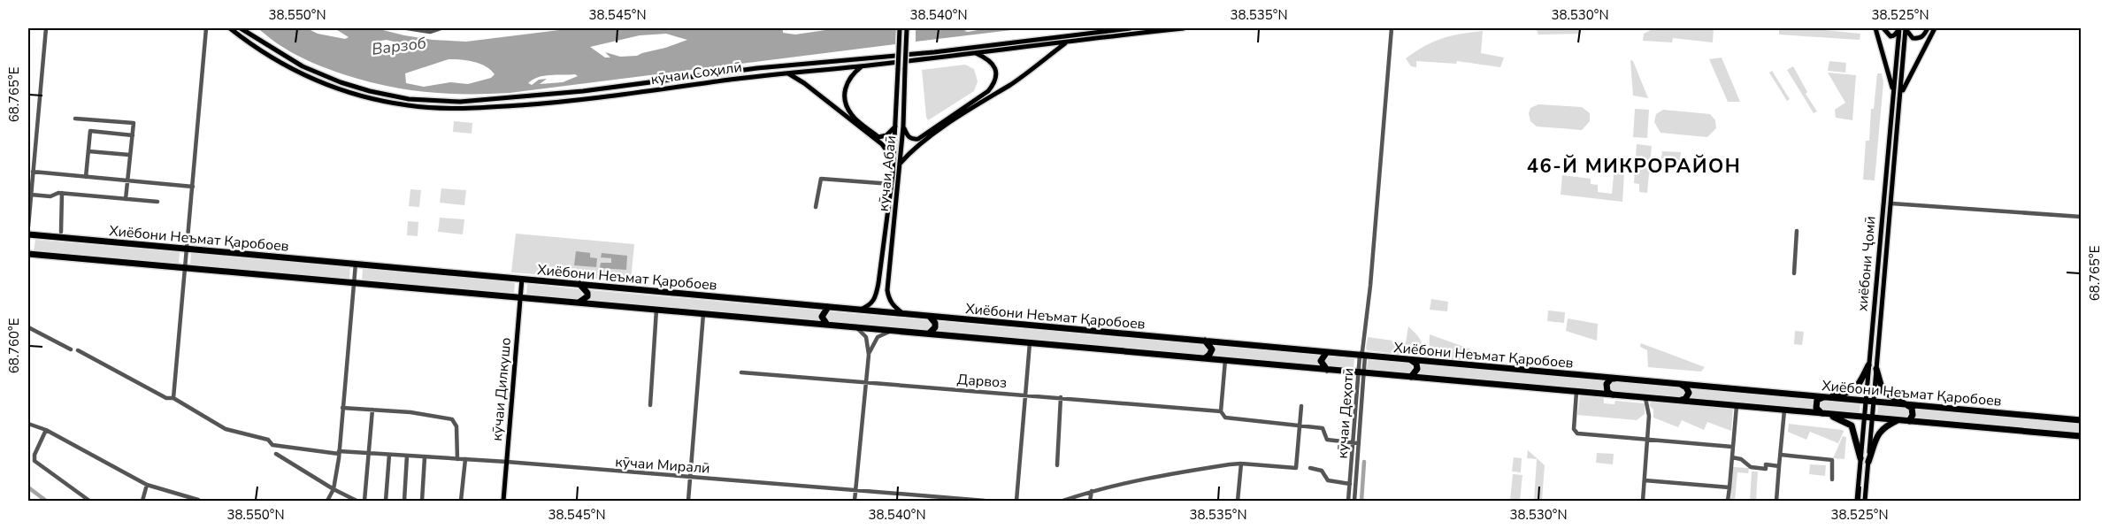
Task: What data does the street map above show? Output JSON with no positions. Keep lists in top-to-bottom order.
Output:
{
  "streets": {
    "highway": ["Хиёбони Неъмат Қаробоев"],
    "main road": [
      "кӯчаи Соҳилӣ",
      "кӯчаи Абаӣ",
      "хиёбони Ҷомӣ",
      "кӯчаи Дилкушо"
    ],
    "street": ["Дарвоз", "кӯчаи Деҳотӣ", "кӯчаи Миралӣ"]
  },
  "crossings": [
    ["кӯчаи Абаӣ", "Хиёбони Неъмат Қаробоев"],
    ["Хиёбони Неъмат Қаробоев", "хиёбони Ҷомӣ"],
    ["Хиёбони Неъмат Қаробоев", "кӯчаи Дилкушо"],
    ["Хиёбони Неъмат Қаробоев", "кӯчаи Деҳотӣ"],
    ["Дарвоз", "кӯчаи Деҳотӣ"],
    ["кӯчаи Дилкушо", "кӯчаи Миралӣ"]
  ],
  "districts": ["46-Й МИКРОРАЙОН"],
  "water": ["Варзоб"],
  "coordinates": [
    "38.550°N",
    "38.545°N",
    "38.540°N",
    "38.535°N",
    "38.530°N",
    "38.525°N",
    "68.765°E",
    "68.760°E"
  ]
}
